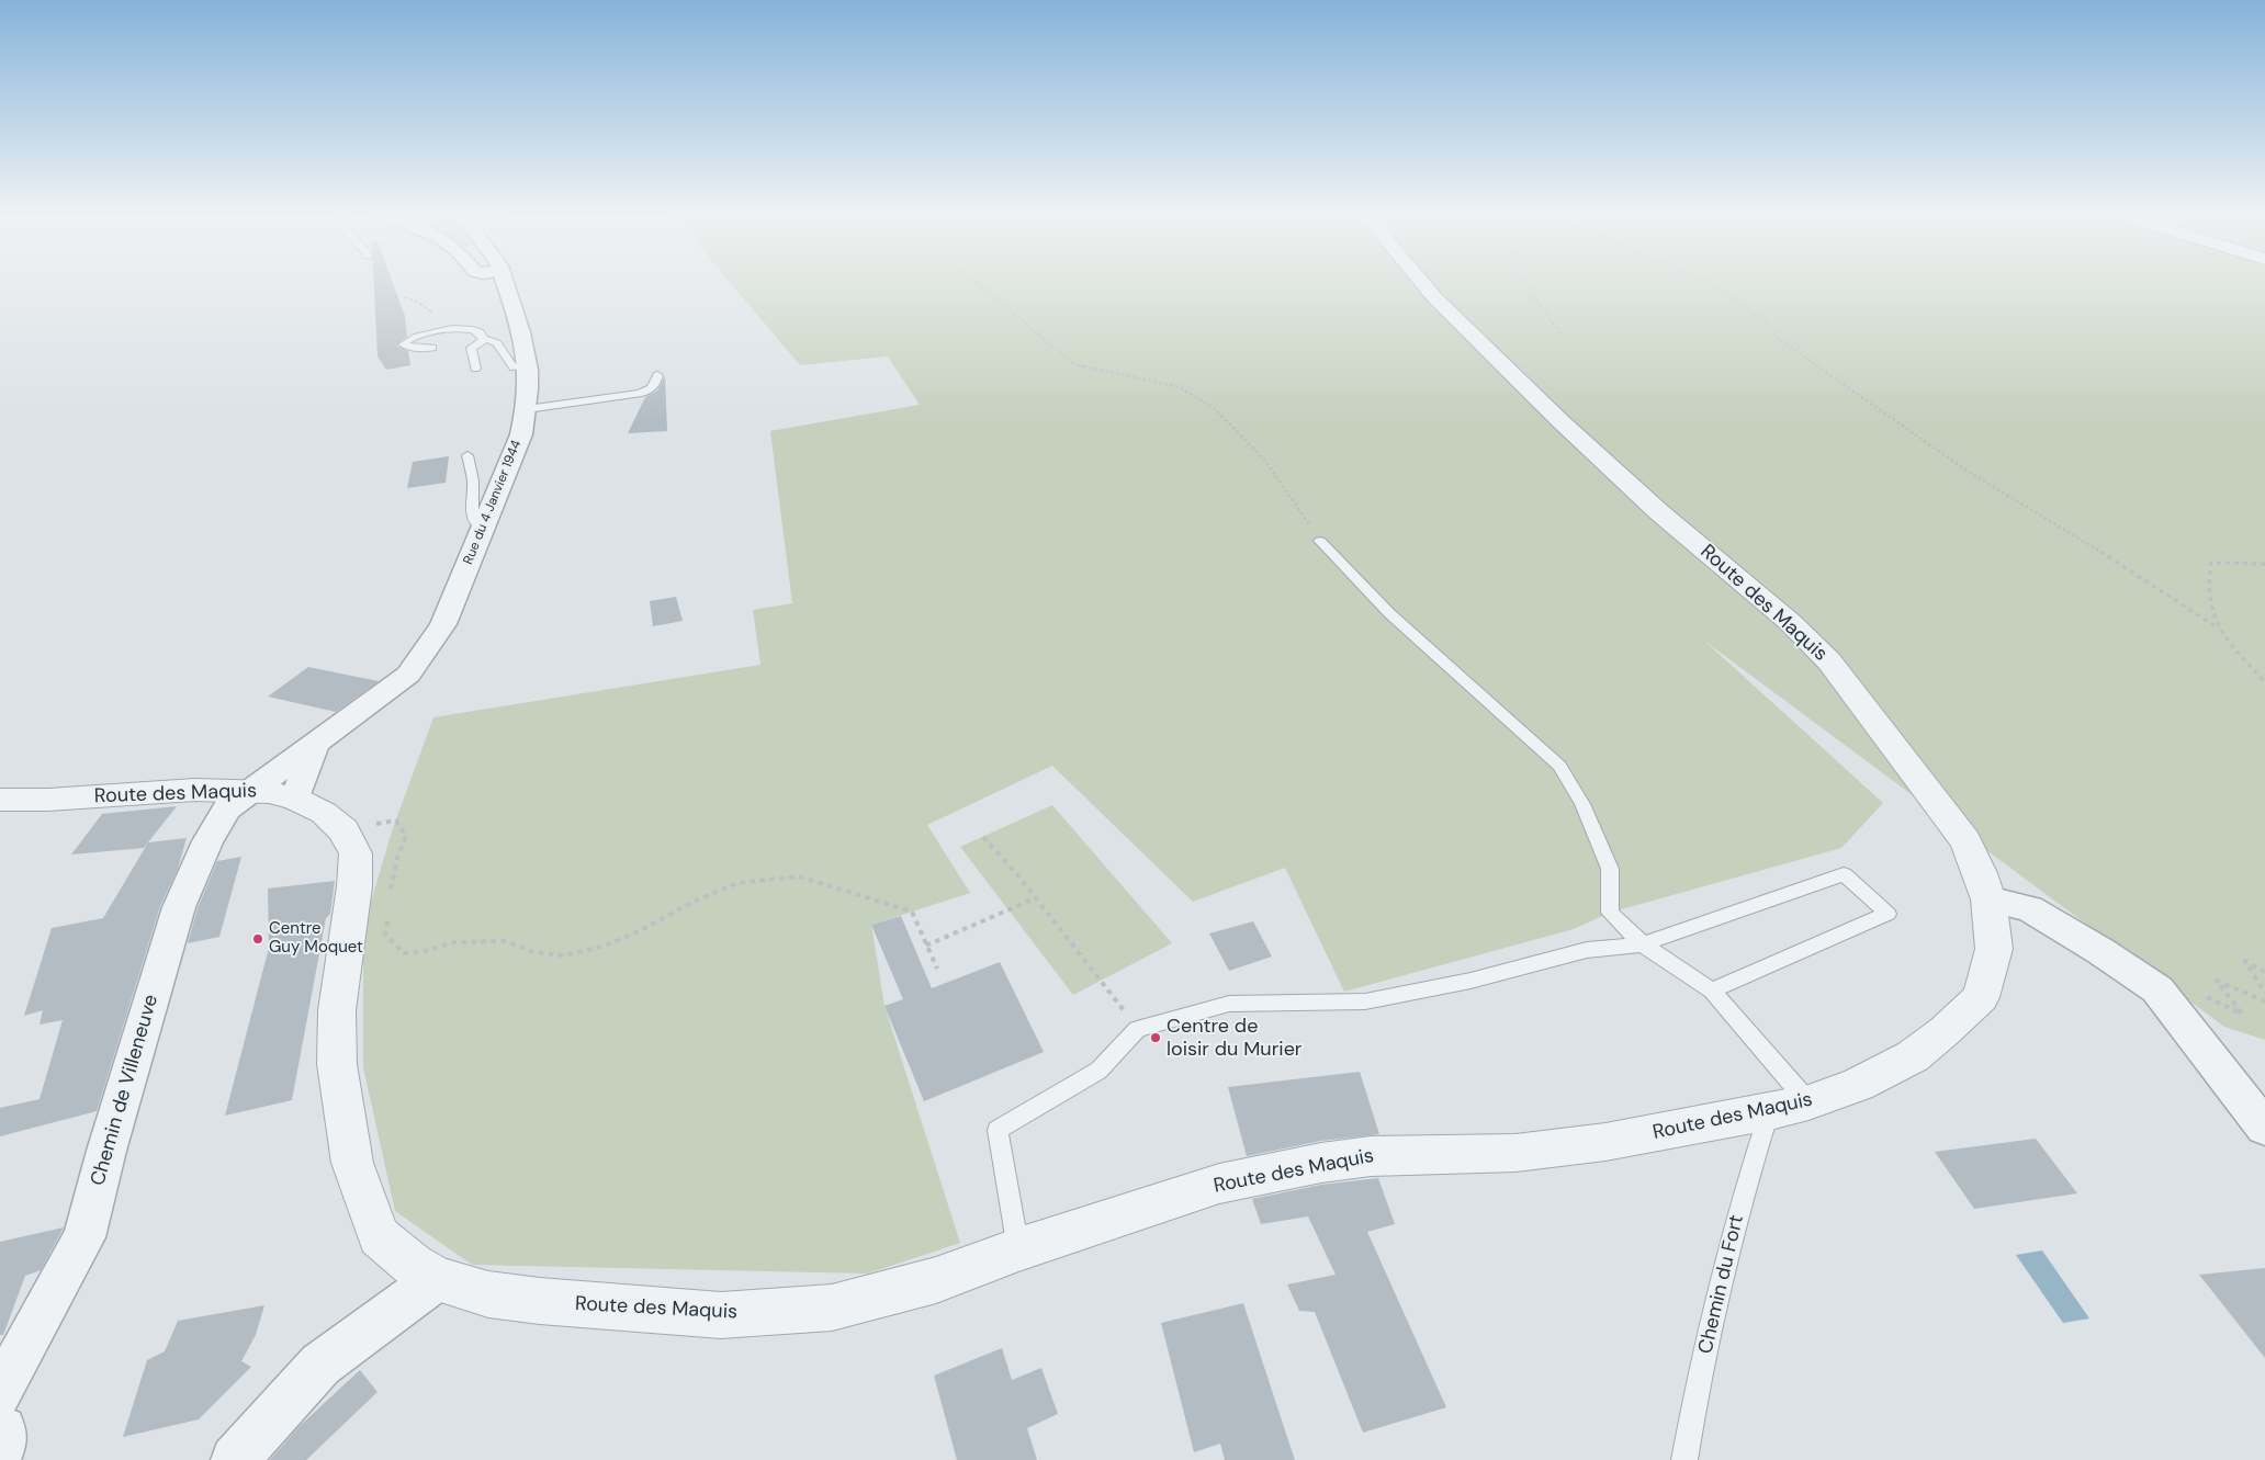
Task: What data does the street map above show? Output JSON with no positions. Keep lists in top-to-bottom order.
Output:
{
  "streets": {
    "street": ["Rue du 4 Janvier 1944", "Route des Maquis", "Chemin de Villeneuve"],
    "lane": ["Chemin du Fort"]
  },
  "crossings": [
    ["Rue du 4 Janvier 1944", "Route des Maquis"],
    ["Rue du 4 Janvier 1944", "Chemin de Villeneuve"],
    ["Route des Maquis", "Chemin de Villeneuve"],
    ["Route des Maquis", "Chemin du Fort"]
  ],
  "places": ["Centre Guy Moquet", "Centre de loisir du Murier"]
}
